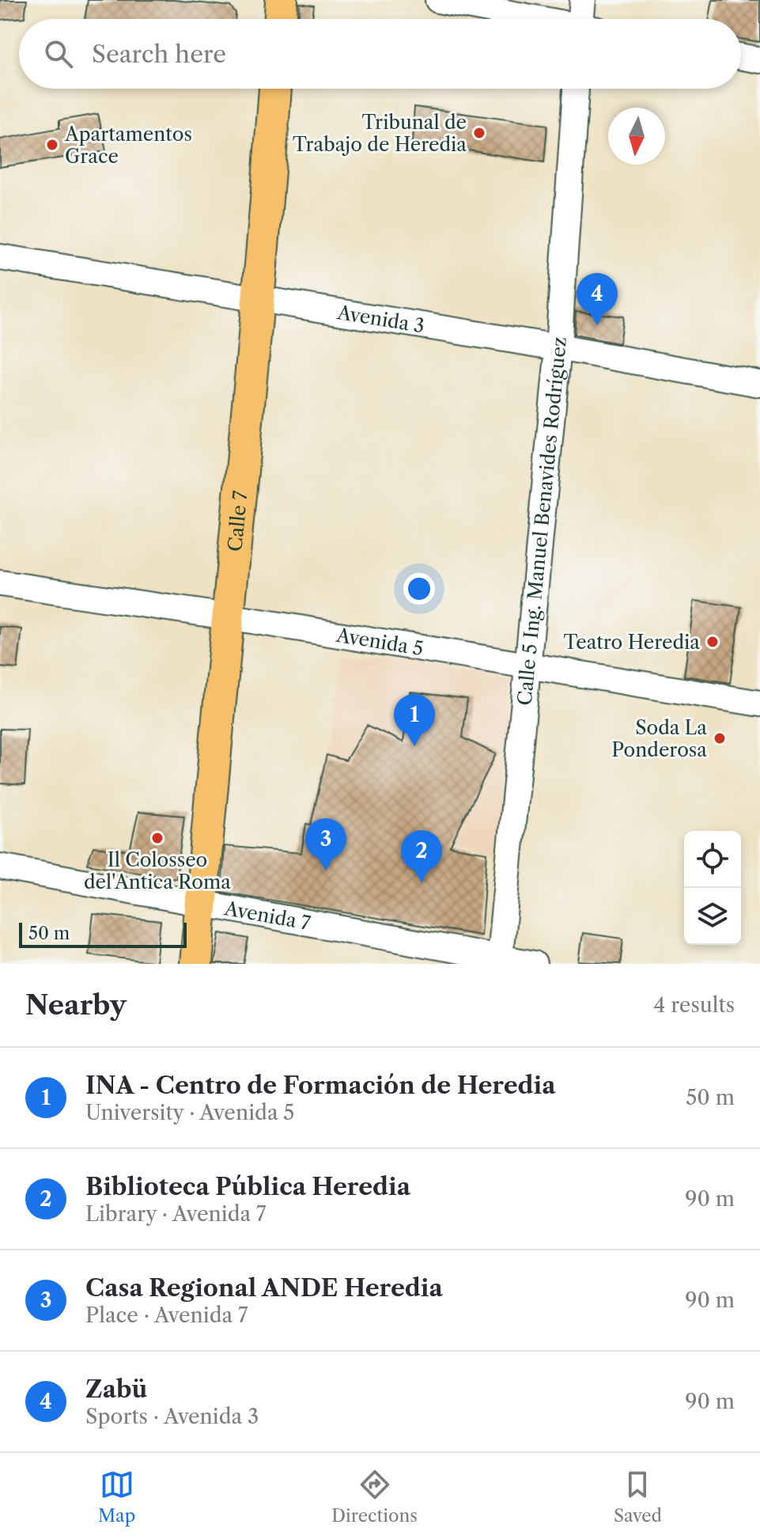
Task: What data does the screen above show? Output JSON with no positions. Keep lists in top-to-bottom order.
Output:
{
  "streets": {
    "main road": ["Calle 7"],
    "street": [
      "Avenida 3",
      "Calle 5 Ing. Manuel Benavides Rodríguez",
      "Avenida 5",
      "Avenida 7"
    ]
  },
  "crossings": [
    ["Avenida 3", "Calle 7"],
    ["Avenida 3", "Calle 5 Ing. Manuel Benavides Rodríguez"],
    ["Calle 7", "Avenida 5"],
    ["Calle 7", "Avenida 7"],
    ["Calle 5 Ing. Manuel Benavides Rodríguez", "Avenida 5"],
    ["Calle 5 Ing. Manuel Benavides Rodríguez", "Avenida 7"]
  ],
  "places": [
    "Tribunal de Trabajo de Heredia",
    "Apartamentos Grace",
    "Teatro Heredia",
    "Soda La Ponderosa",
    "Il Colosseo del'Antica Roma"
  ],
  "scale_bar": "50 m",
  "north": "bottom",
  "page": {
    "search": "Search here",
    "pins": [
      "4",
      "1",
      "3",
      "2"
    ],
    "scale": "50 m",
    "heading": ["Nearby", "4 results"],
    "list": [
      {
        "mark": "1",
        "name": "INA - Centro de Formación de Heredia",
        "note": "University · Avenida 5",
        "value": "50 m"
      },
      {
        "mark": "2",
        "name": "Biblioteca Pública Heredia",
        "note": "Library · Avenida 7",
        "value": "90 m"
      },
      {
        "mark": "3",
        "name": "Casa Regional ANDE Heredia",
        "note": "Place · Avenida 7",
        "value": "90 m"
      },
      {
        "mark": "4",
        "name": "Zabü",
        "note": "Sports · Avenida 3",
        "value": "90 m"
      }
    ],
    "nav": ["Map", "Directions", "Saved"]
  }
}
